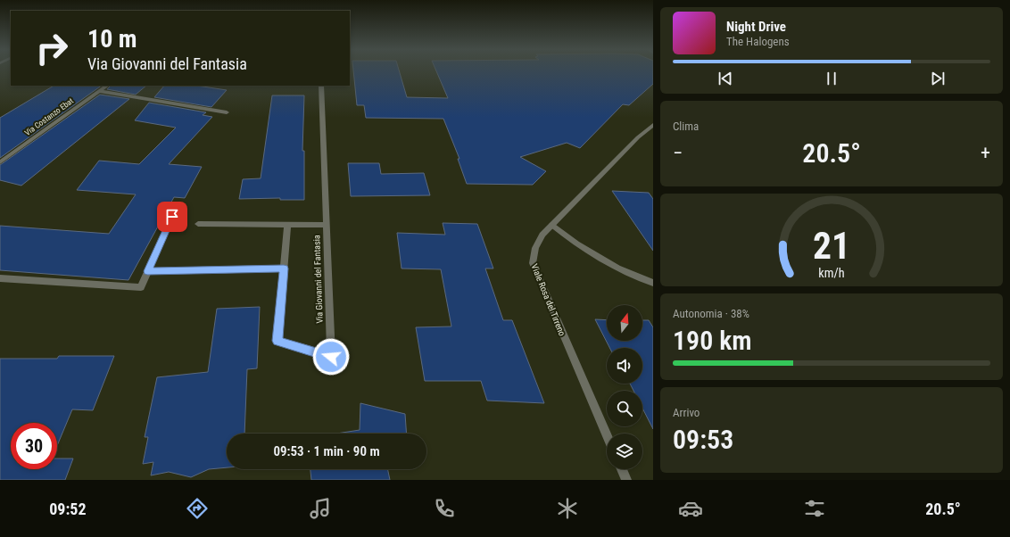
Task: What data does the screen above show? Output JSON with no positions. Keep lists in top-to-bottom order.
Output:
{
  "streets": {
    "street": ["Via Costanzo Ebat", "Via Giovanni del Fantasia", "Viale Rosa del Tirreno"]
  },
  "north": "top",
  "page": {
    "turn": ["10 m", "Via Giovanni del Fantasia"],
    "song": ["Night Drive", "The Halogens"],
    "tile": [
      "Clima",
      ["Autonomia · 38%", "190 km"],
      ["Arrivo", "09:53"]
    ],
    "heat": ["−", "20.5°", "+"],
    "limit": "30",
    "trip": "09:53 · 1 min · 90 m",
    "tabs": ["09:52", "20.5°"],
    "gauge": ["21", "km/h"]
  }
}
